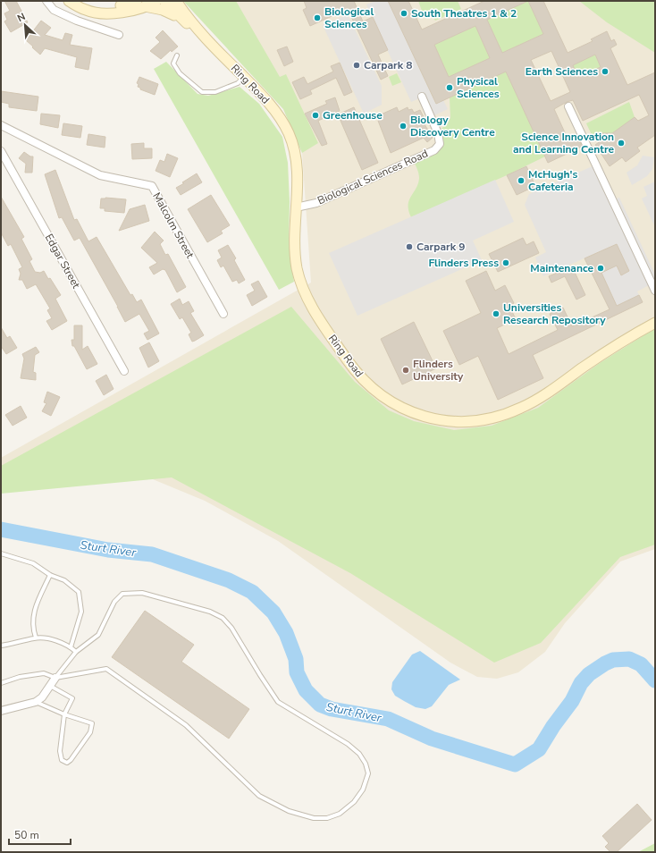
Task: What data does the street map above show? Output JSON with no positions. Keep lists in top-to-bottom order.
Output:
{
  "streets": {
    "street": [
      "Ring Road",
      "Biological Sciences Road",
      "Malcolm Street",
      "Edgar Street"
    ]
  },
  "crossings": [
    ["Ring Road", "Biological Sciences Road"]
  ],
  "water": ["Sturt River"],
  "places": [
    "South Theatres 1 & 2",
    "Biological Sciences",
    "Carpark 8",
    "Earth Sciences",
    "Physical Sciences",
    "Greenhouse",
    "Biology Discovery Centre",
    "Science Innovation and Learning Centre",
    "McHugh's Cafeteria",
    "Carpark 9",
    "Flinders Press",
    "Maintenance",
    "Universities Research Repository",
    "Flinders University"
  ],
  "scale_bar": "50 m",
  "north": "top left"
}
